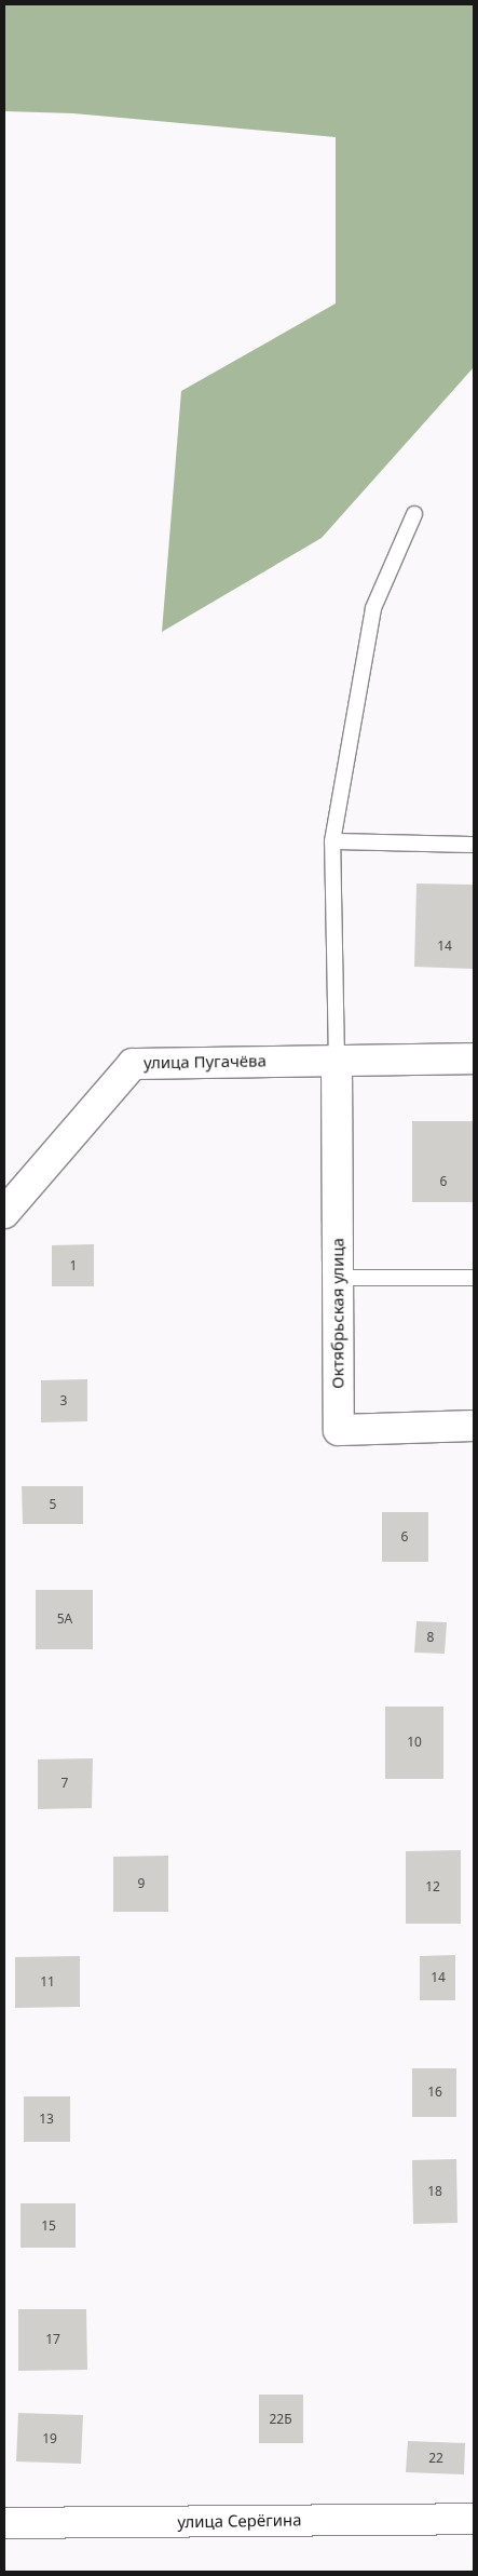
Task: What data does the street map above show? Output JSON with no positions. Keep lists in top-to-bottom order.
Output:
{
  "streets": {
    "street": ["улица Пугачёва", "Октябрьская улица", "улица Серёгина"]
  },
  "crossings": [
    ["улица Пугачёва", "Октябрьская улица"]
  ],
  "house_numbers": [
    "14",
    "6",
    "1",
    "3",
    "5",
    "6",
    "5А",
    "8",
    "10",
    "7",
    "9",
    "12",
    "14",
    "11",
    "16",
    "13",
    "18",
    "15",
    "17",
    "22Б",
    "19",
    "22"
  ]
}
